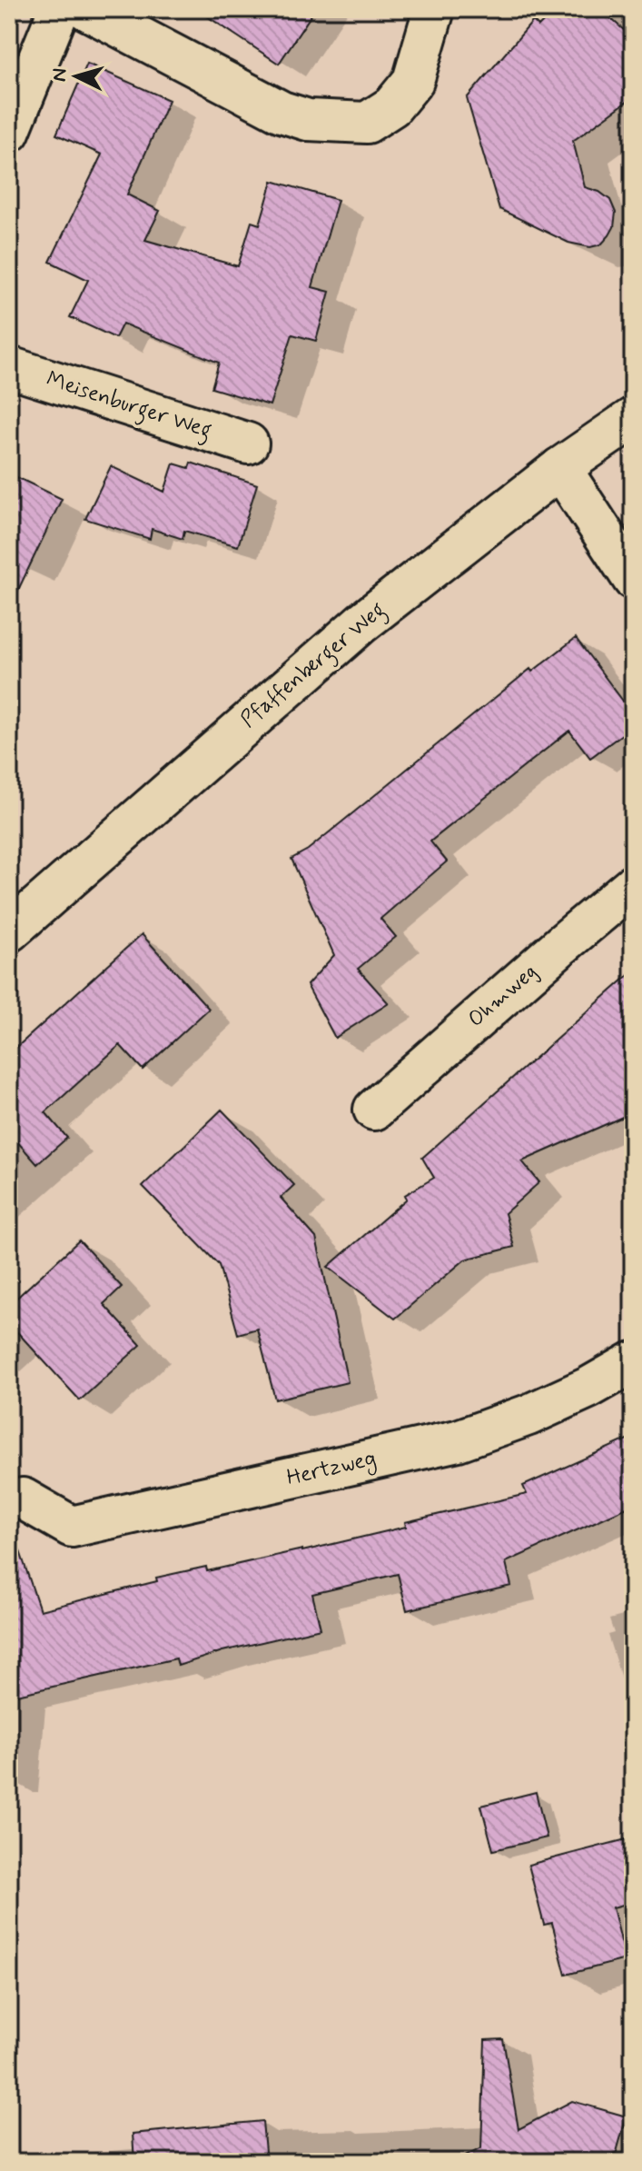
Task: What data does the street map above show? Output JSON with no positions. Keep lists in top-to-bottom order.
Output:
{
  "streets": {
    "street": [
      "Meisenburger Weg",
      "Pfaffenberger Weg",
      "Ohmweg",
      "Hertzweg"
    ]
  },
  "north": "left"
}
